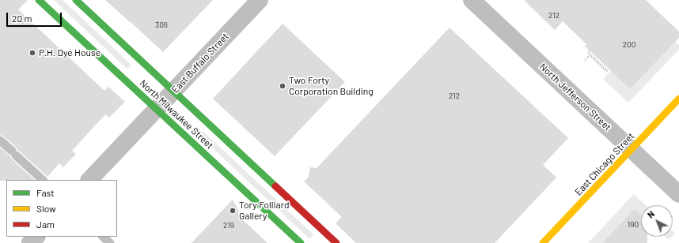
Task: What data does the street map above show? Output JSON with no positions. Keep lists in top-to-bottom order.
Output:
{
  "streets": {
    "main road": ["North Milwaukee Street", "East Chicago Street"],
    "street": ["East Buffalo Street", "North Jefferson Street"]
  },
  "crossings": [
    ["East Buffalo Street", "North Milwaukee Street"],
    ["North Jefferson Street", "East Chicago Street"]
  ],
  "places": ["P.H. Dye House", "Two Forty Corporation Building", "Tory Folliard Gallery"],
  "house_numbers": [
    "212",
    "306",
    "200",
    "212",
    "190",
    "219"
  ],
  "legend": ["Fast", "Slow", "Jam"],
  "scale_bar": "20 m",
  "north": "top left"
}
